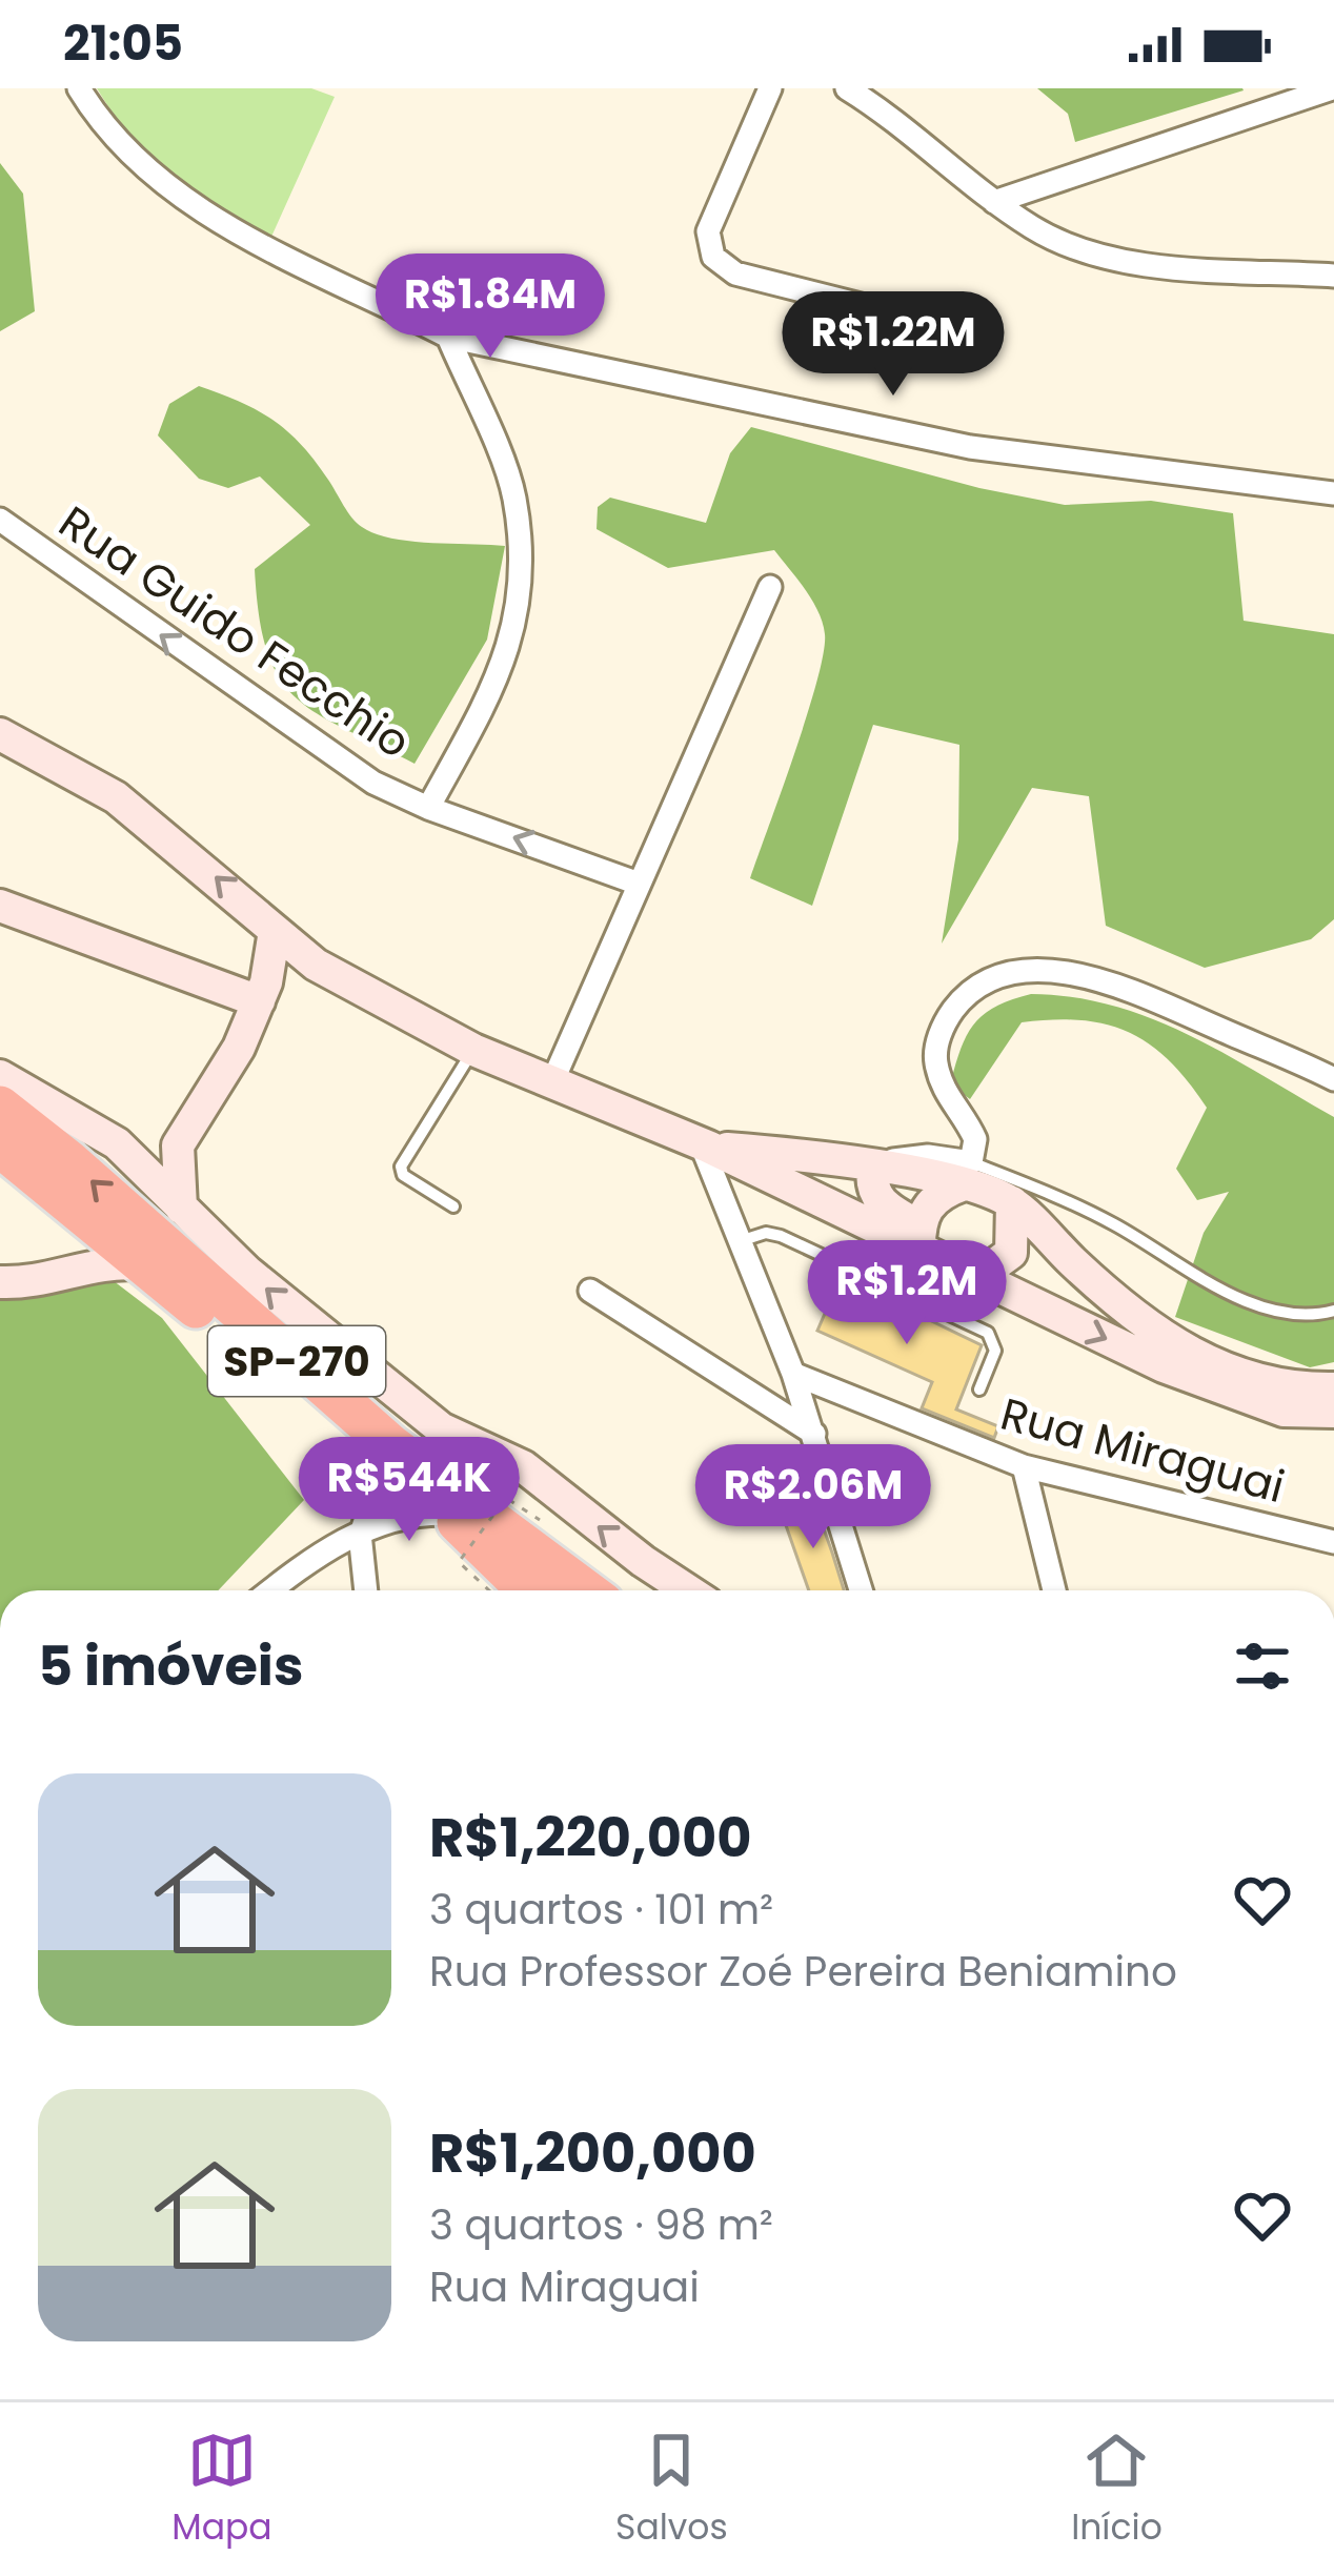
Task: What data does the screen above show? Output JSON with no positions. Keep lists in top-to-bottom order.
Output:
{
  "streets": {
    "highway": ["SP-270"],
    "street": ["Rua Guido Fecchio", "Rua Miraguai"]
  },
  "one_way": ["Rua Guido Fecchio"],
  "page": {
    "status": "21:05",
    "price": [
      "R$1.84M",
      "R$1.22M",
      "R$1.2M",
      "R$544K",
      "R$2.06M"
    ],
    "heading": "5 imóveis",
    "list": [
      {
        "name": "R$1,220,000",
        "note": "3 quartos · 101 m² · Rua Professor Zoé Pereira Beniamino"
      },
      {
        "name": "R$1,200,000",
        "note": "3 quartos · 98 m² · Rua Miraguai"
      }
    ],
    "tabs": ["Mapa", "Salvos", "Início"]
  }
}
